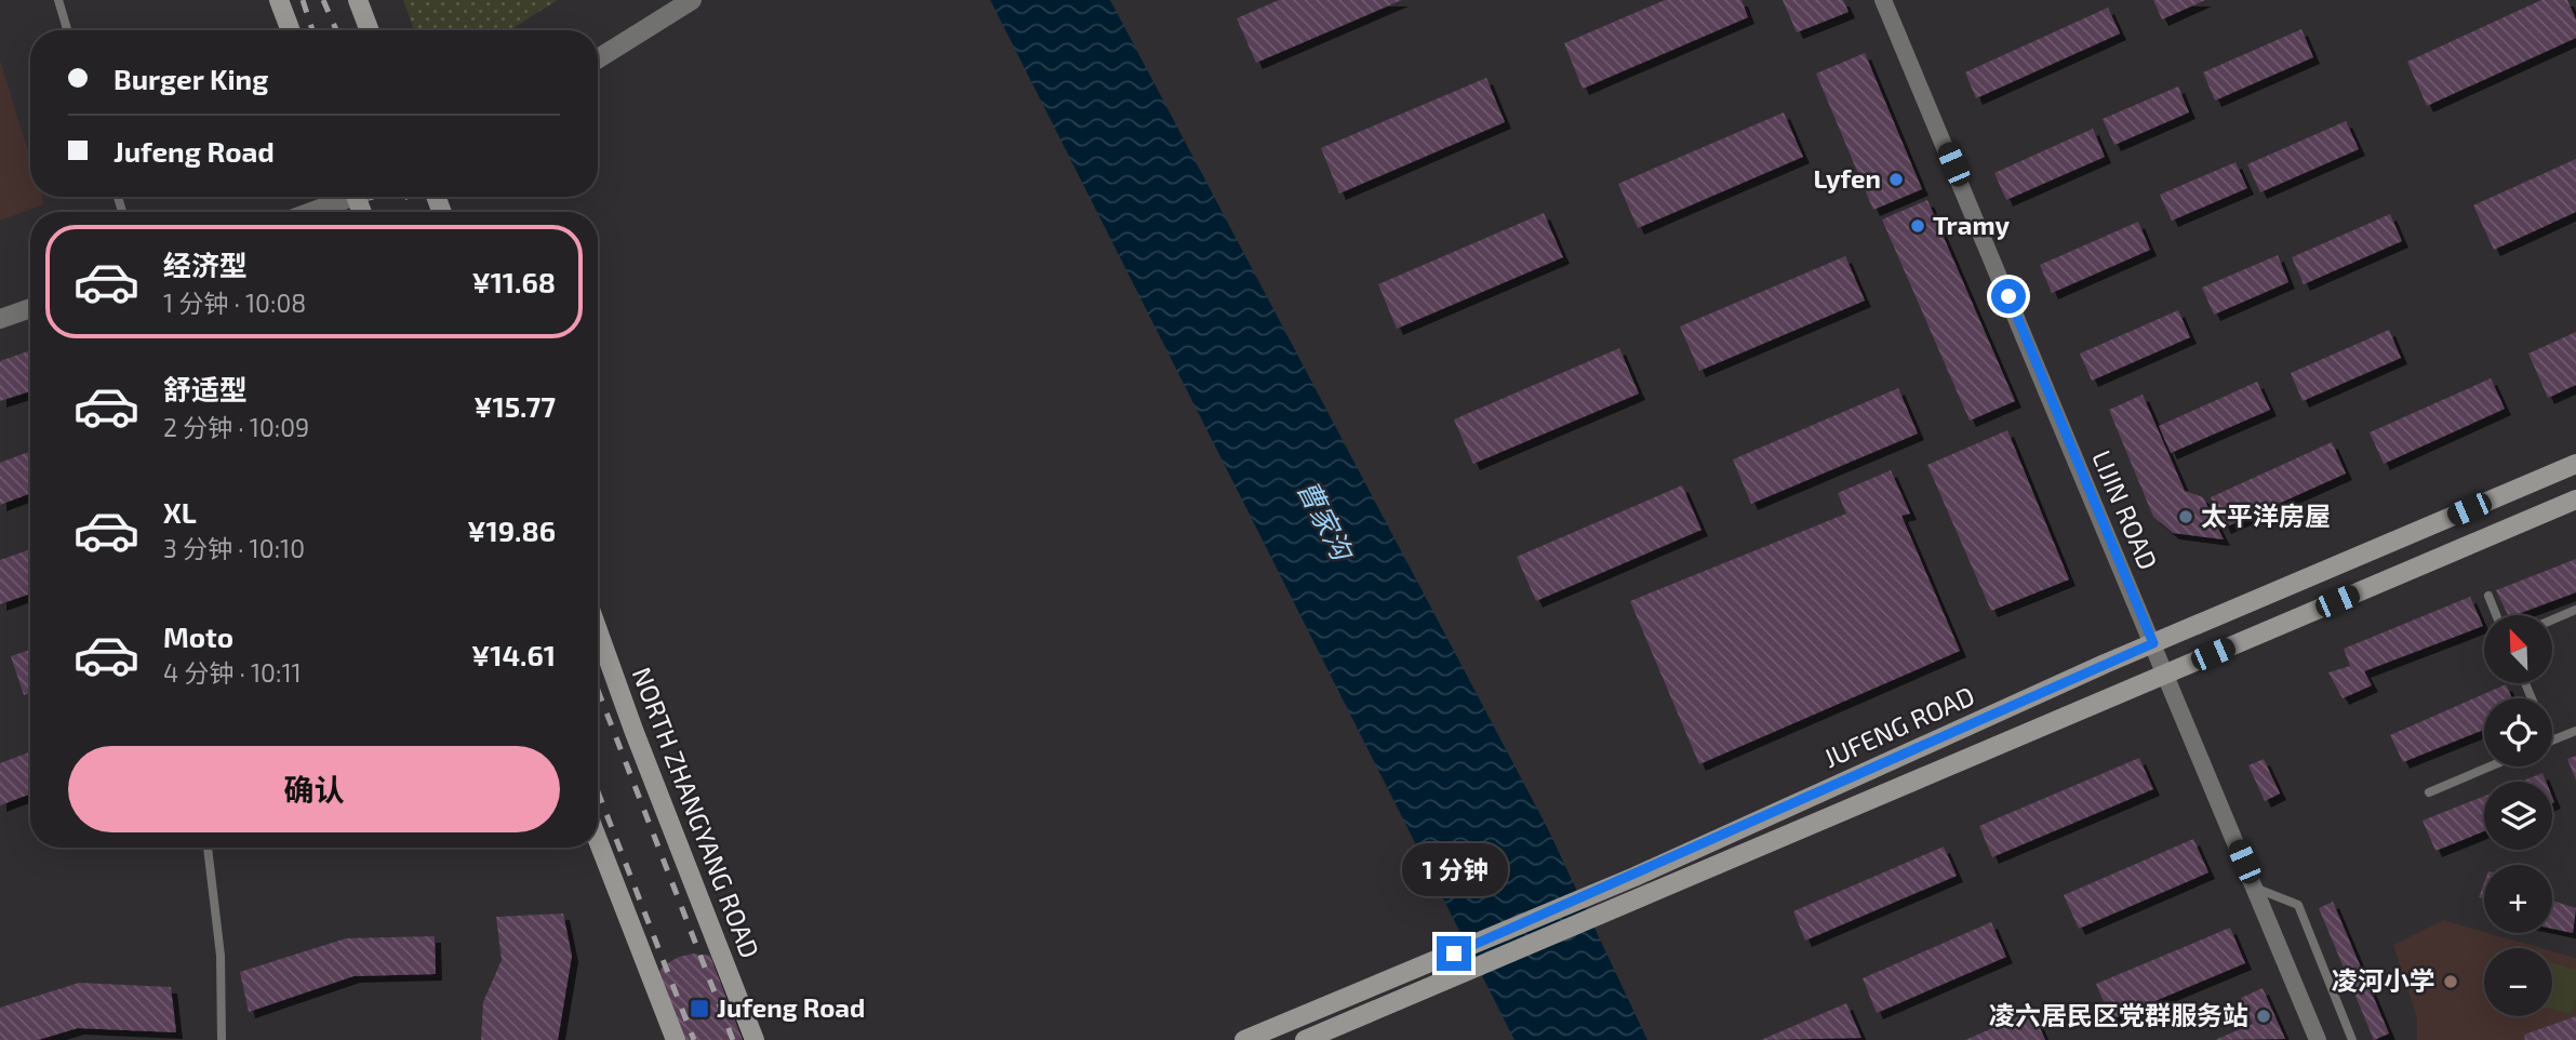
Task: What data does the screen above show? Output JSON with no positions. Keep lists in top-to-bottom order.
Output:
{
  "streets": {
    "main road": ["JUFENG ROAD", "NORTH ZHANGYANG ROAD"],
    "street": ["LIJIN ROAD"]
  },
  "crossings": [
    ["LIJIN ROAD", "JUFENG ROAD"]
  ],
  "water": ["曹家沟"],
  "places": {
    "other": [
      "Lyfen",
      "Tramy",
      "太平洋房屋",
      "凌河小学",
      "凌六居民区党群服务站"
    ],
    "transit": ["Jufeng Road"]
  },
  "north": "top left",
  "page": {
    "banner": ["Burger King", "Jufeng Road"],
    "list": [
      {
        "name": "经济型",
        "note": "1 分钟 · 10:08",
        "value": "¥11.68"
      },
      {
        "name": "舒适型",
        "note": "2 分钟 · 10:09",
        "value": "¥15.77"
      },
      {
        "name": "XL",
        "note": "3 分钟 · 10:10",
        "value": "¥19.86"
      },
      {
        "name": "Moto",
        "note": "4 分钟 · 10:11",
        "value": "¥14.61"
      }
    ],
    "map_buttons": ["+", "−"],
    "buttons": "确认",
    "bubble": "1 分钟"
  }
}
